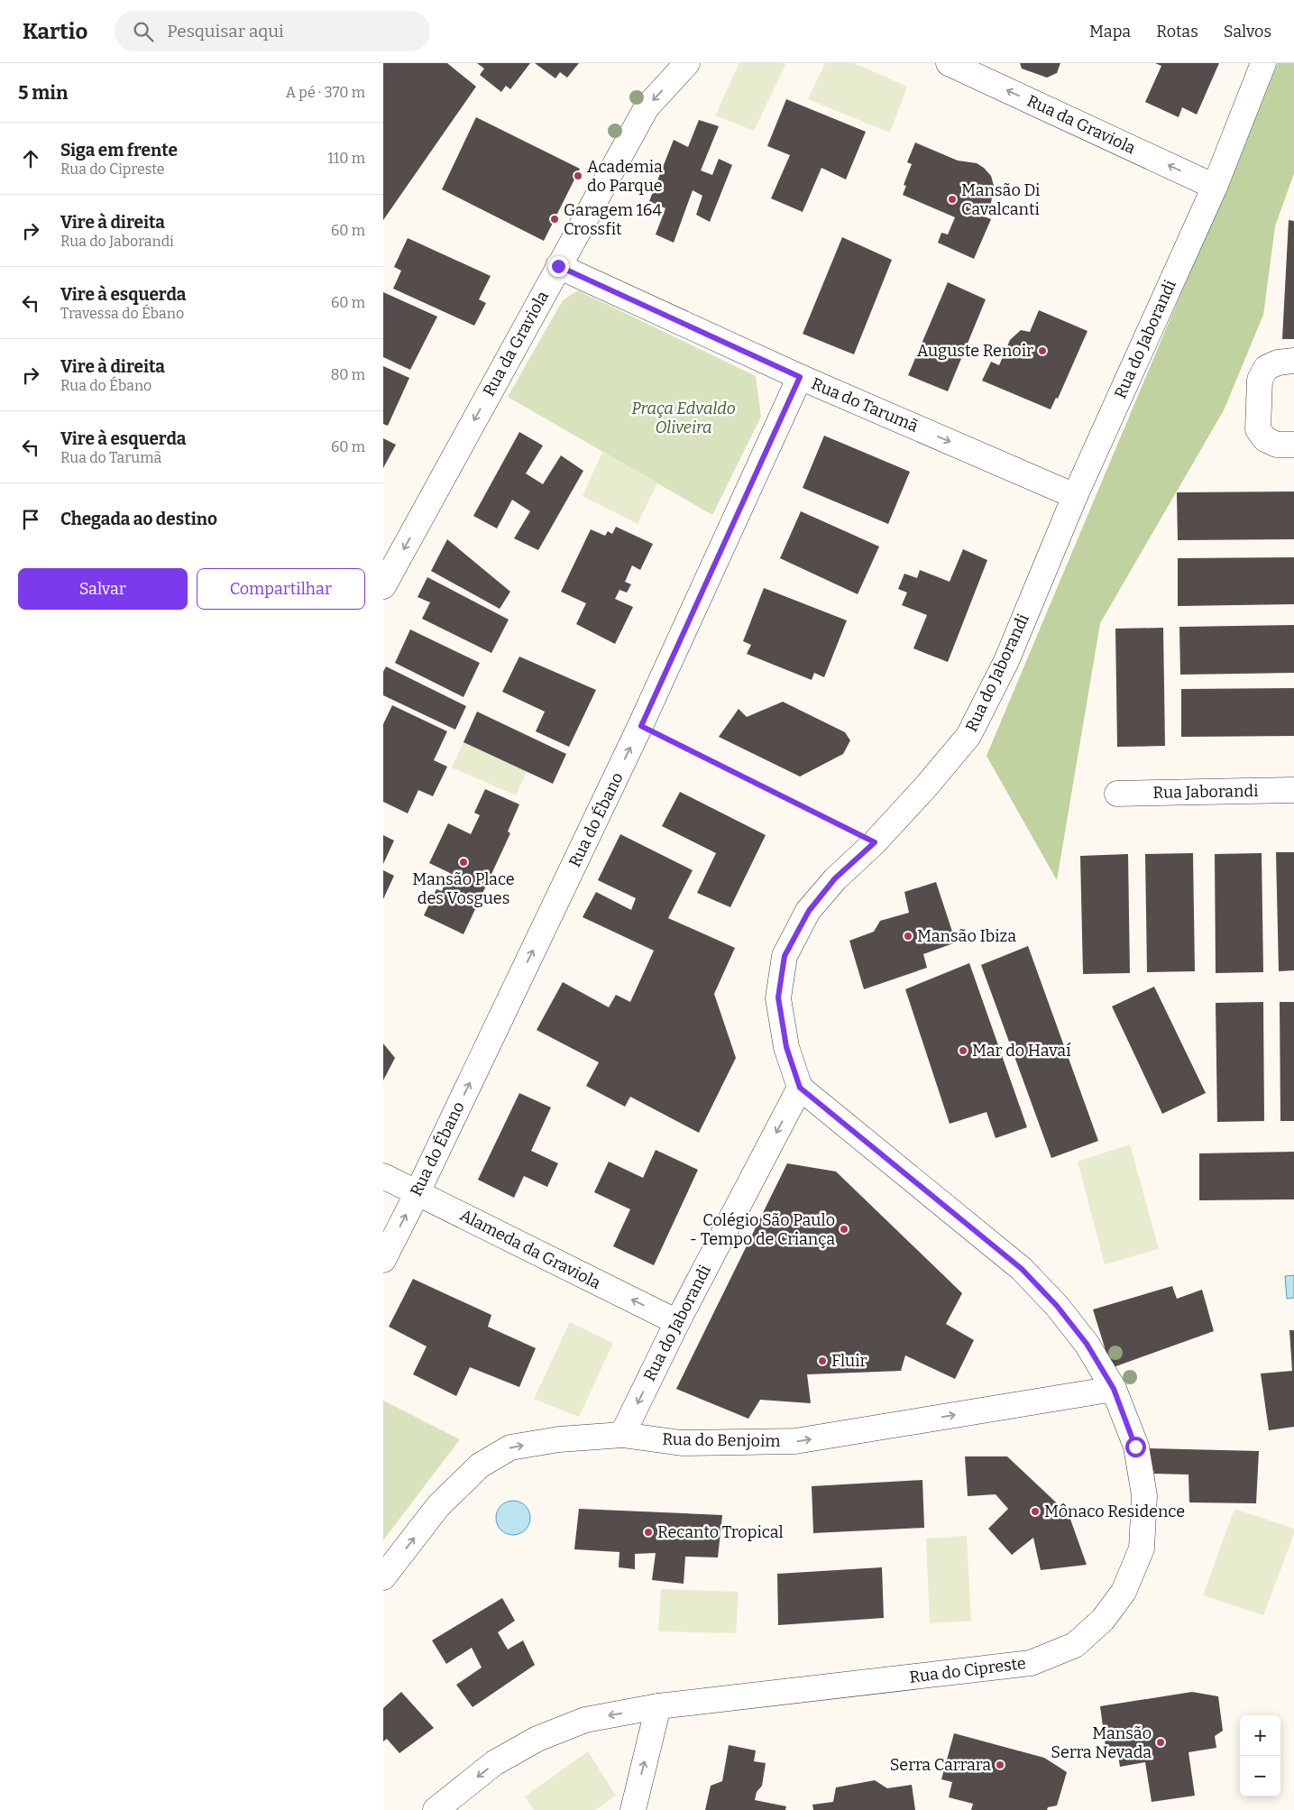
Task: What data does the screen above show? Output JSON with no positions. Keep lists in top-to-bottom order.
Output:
{
  "streets": {
    "street": [
      "Rua da Graviola",
      "Rua do Jaborandi",
      "Rua do Tarumã",
      "Rua Jaborandi",
      "Rua do Ébano",
      "Alameda da Graviola",
      "Rua do Benjoim",
      "Rua do Cipreste"
    ]
  },
  "crossings": [
    ["Rua da Graviola", "Rua do Jaborandi"],
    ["Rua da Graviola", "Rua do Tarumã"],
    ["Rua do Jaborandi", "Rua do Tarumã"],
    ["Rua do Jaborandi", "Alameda da Graviola"],
    ["Rua do Jaborandi", "Rua do Benjoim"],
    ["Rua do Jaborandi", "Rua do Cipreste"],
    ["Rua do Tarumã", "Rua do Ébano"],
    ["Rua do Ébano", "Alameda da Graviola"],
    ["Rua do Benjoim", "Rua do Cipreste"]
  ],
  "one_way": [
    "Rua do Tarumã",
    "Rua do Ébano",
    "Alameda da Graviola",
    "Rua do Benjoim"
  ],
  "parks": ["Praça Edvaldo Oliveira"],
  "places": [
    "Academia do Parque",
    "Mansão Di Cavalcanti",
    "Garagem 164 Crossfit",
    "Auguste Renoir",
    "Mansão Place des Vosgues",
    "Mansão Ibiza",
    "Mar do Havaí",
    "Colégio São Paulo - Tempo de Criança",
    "Fluir",
    "Mônaco Residence",
    "Recanto Tropical",
    "Mansão Serra Nevada",
    "Serra Carrara"
  ],
  "page": {
    "header": "Kartio",
    "search": "Pesquisar aqui",
    "nav": ["Mapa", "Rotas", "Salvos"],
    "heading": ["5 min", "A pé · 370 m"],
    "list": [
      ["Siga em frente", "Rua do Cipreste", "110 m"],
      ["Vire à direita", "Rua do Jaborandi", "60 m"],
      ["Vire à esquerda", "Travessa do Ébano", "60 m"],
      ["Vire à direita", "Rua do Ébano", "80 m"],
      ["Vire à esquerda", "Rua do Tarumã", "60 m"],
      "Chegada ao destino"
    ],
    "buttons": ["Salvar", "Compartilhar"],
    "map_buttons": ["+", "−"]
  }
}
